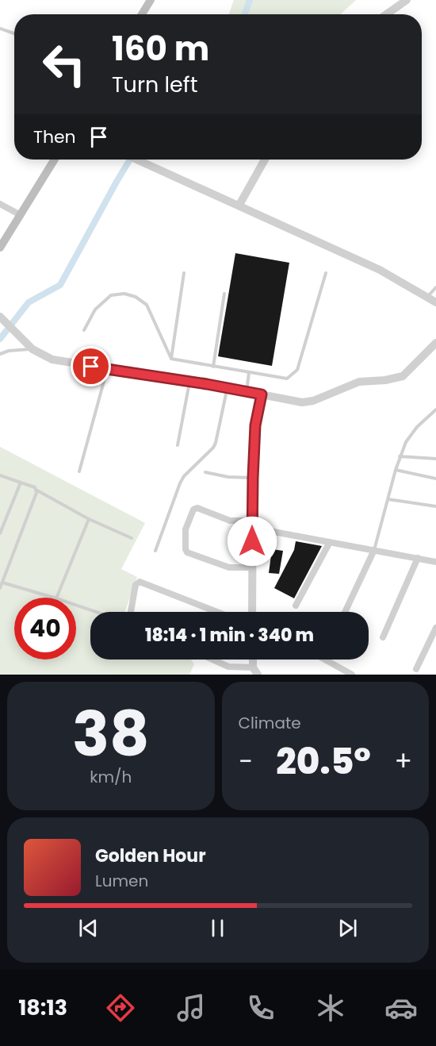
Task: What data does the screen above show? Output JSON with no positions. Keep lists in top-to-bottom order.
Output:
{
  "page": {
    "turn": ["160 m", "Turn left"],
    "then": "Then",
    "limit": "40",
    "trip": "18:14 · 1 min · 340 m",
    "tile": [
      ["38", "km/h"],
      "Climate"
    ],
    "heat": ["−", "20.5°", "+"],
    "song": ["Golden Hour", "Lumen"],
    "tabs": "18:13"
  }
}
